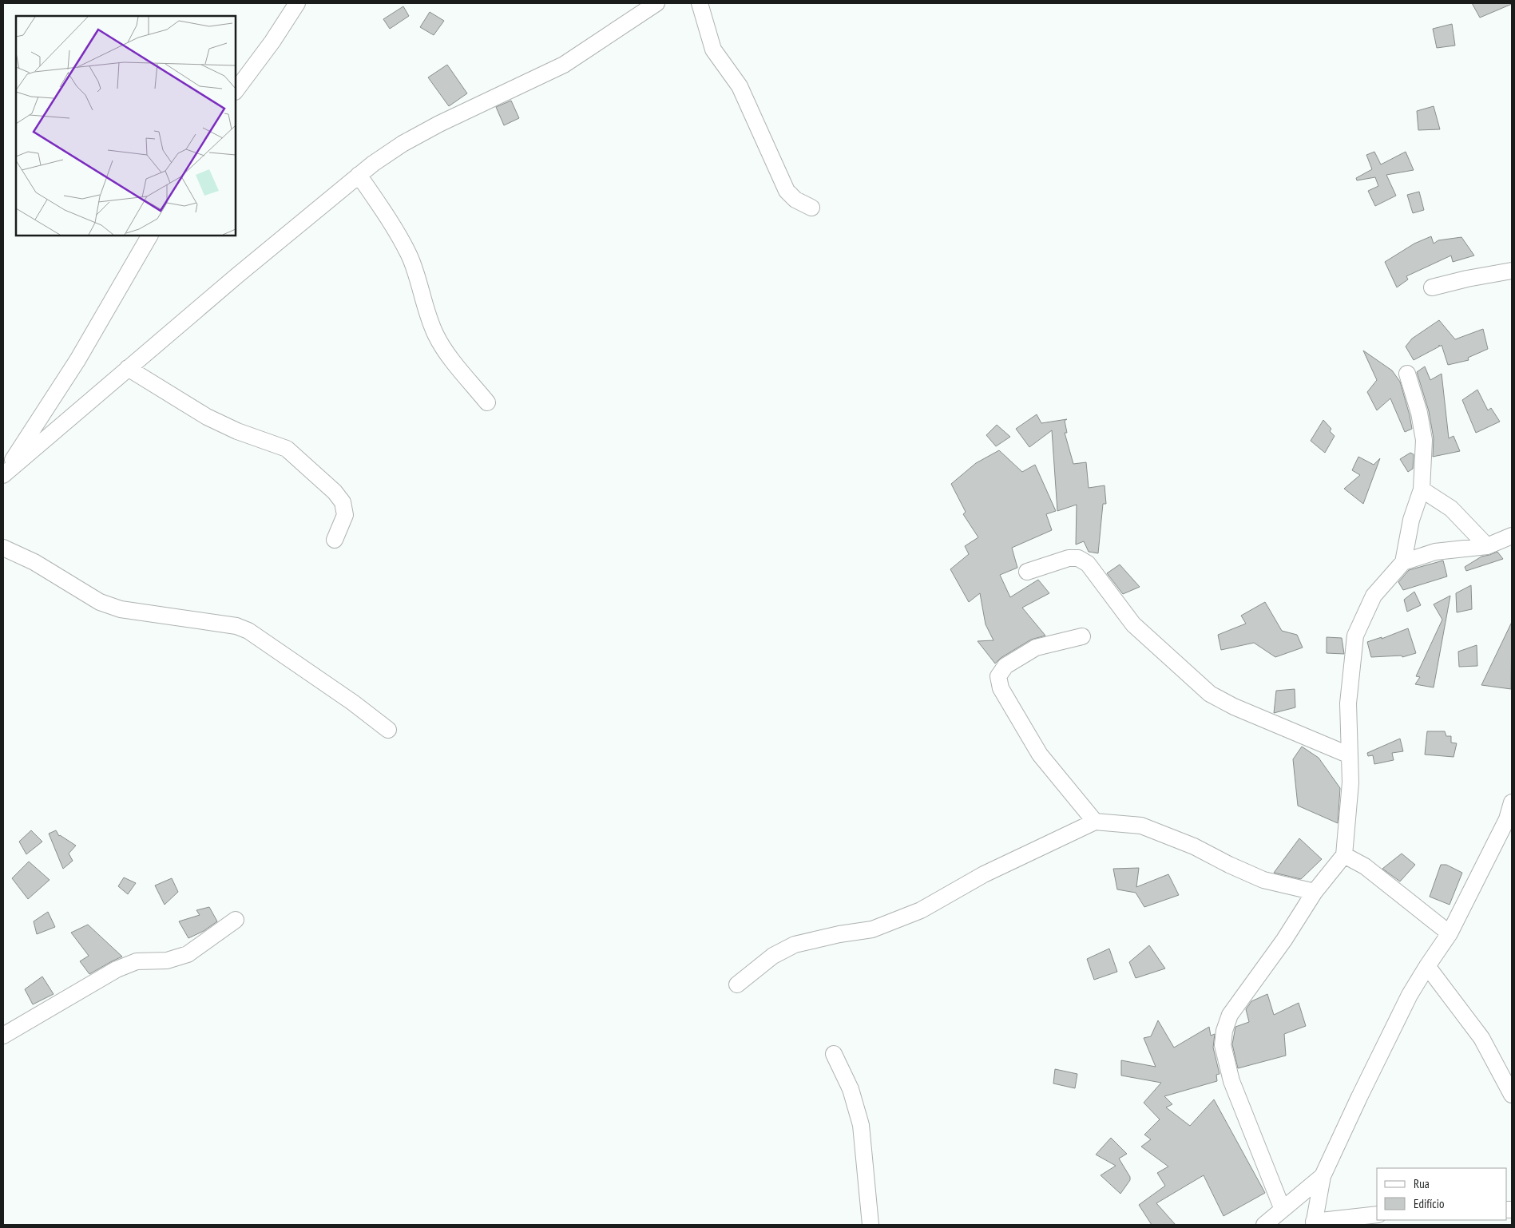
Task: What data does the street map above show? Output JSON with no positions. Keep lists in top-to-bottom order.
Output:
{
  "legend": ["Rua", "Edifício"]
}
